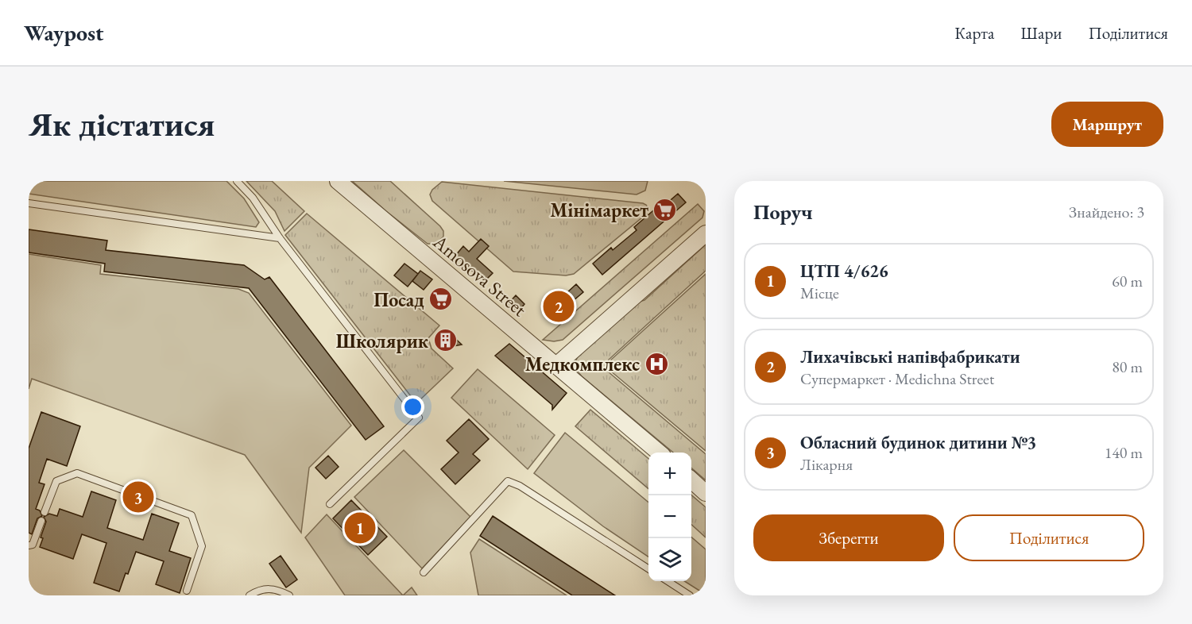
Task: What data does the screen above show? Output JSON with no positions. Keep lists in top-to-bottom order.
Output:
{
  "streets": {
    "street": ["Amosova Street"]
  },
  "places": {
    "supermarket": ["Мінімаркет", "Посад"],
    "building": ["Школярик"],
    "hospital": ["Медкомплекс"]
  },
  "page": {
    "header": "Waypost",
    "nav": ["Карта", "Шари", "Поділитися"],
    "buttons": [
      "Маршрут",
      ["Зберегти", "Поділитися"]
    ],
    "title": "Як дістатися",
    "heading": ["Поруч", "Знайдено: 3"],
    "list": [
      {
        "mark": "1",
        "name": "ЦТП 4/626",
        "note": "Місце",
        "value": "60 m"
      },
      {
        "mark": "2",
        "name": "Лихачівські напівфабрикати",
        "note": "Супермаркет · Medichna Street",
        "value": "80 m"
      },
      {
        "mark": "3",
        "name": "Обласний будинок дитини №3",
        "note": "Лікарня",
        "value": "140 m"
      }
    ],
    "pins": ["2", "3", "1"],
    "map_buttons": ["+", "−"]
  }
}
